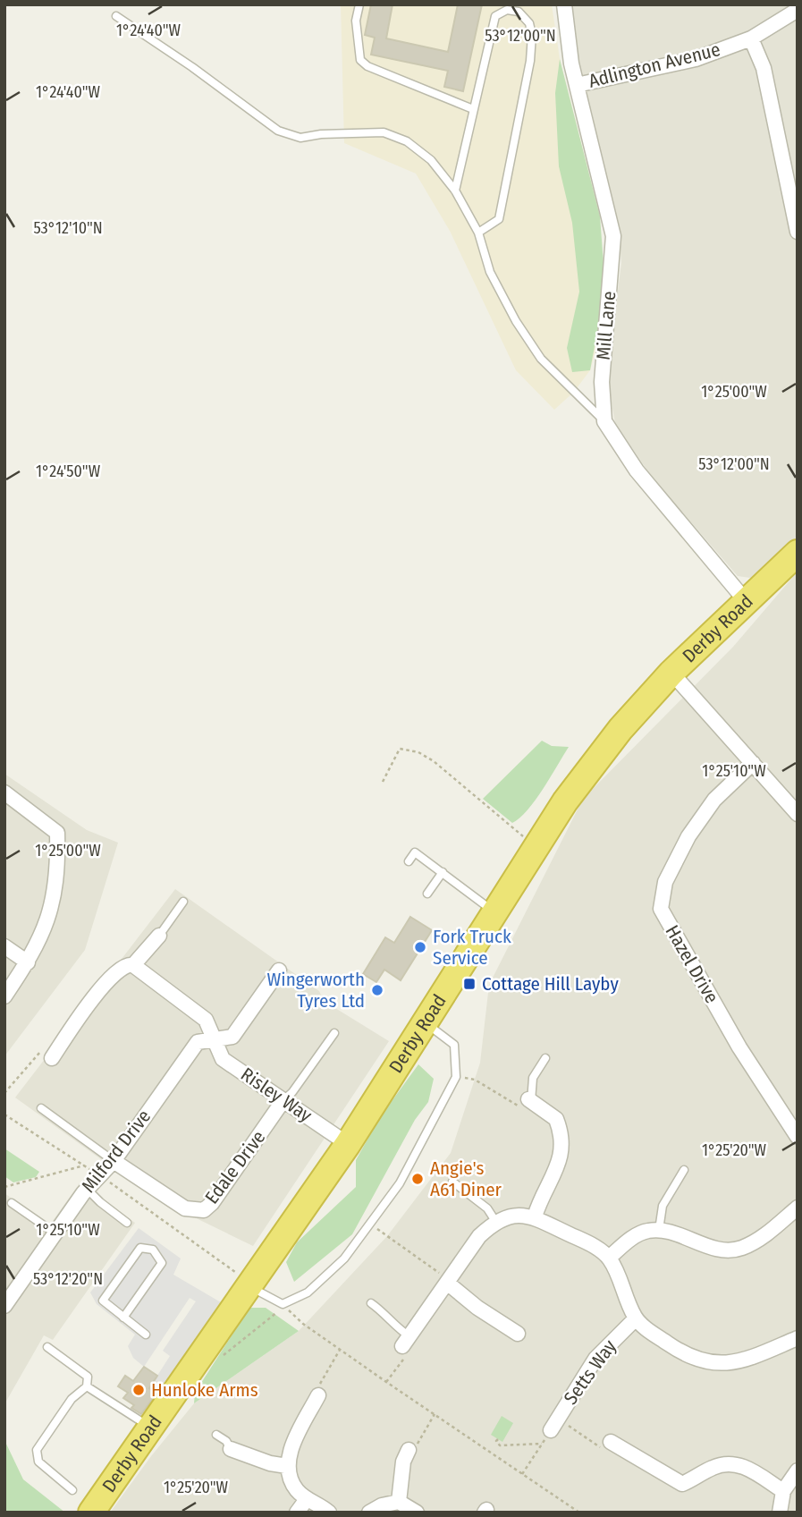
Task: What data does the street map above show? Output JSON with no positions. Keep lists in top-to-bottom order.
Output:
{
  "streets": {
    "highway": ["Derby Road"],
    "street": [
      "Adlington Avenue",
      "Mill Lane",
      "Hazel Drive",
      "Risley Way",
      "Milford Drive",
      "Edale Drive",
      "Setts Way"
    ]
  },
  "crossings": [
    ["Adlington Avenue", "Mill Lane"],
    ["Mill Lane", "Derby Road"],
    ["Derby Road", "Risley Way"],
    ["Risley Way", "Milford Drive"],
    ["Risley Way", "Edale Drive"],
    ["Milford Drive", "Edale Drive"]
  ],
  "places": {
    "other": [
      "Fork Truck Service",
      "Wingerworth Tyres Ltd",
      "Angie's A61 Diner",
      "Hunloke Arms"
    ],
    "transit": ["Cottage Hill Layby"]
  },
  "coordinates": [
    "1°24'40\"W",
    "53°12'00\"N",
    "53°12'10\"N",
    "1°25'00\"W",
    "1°24'50\"W",
    "1°25'10\"W",
    "1°25'20\"W",
    "53°12'20\"N"
  ]
}
